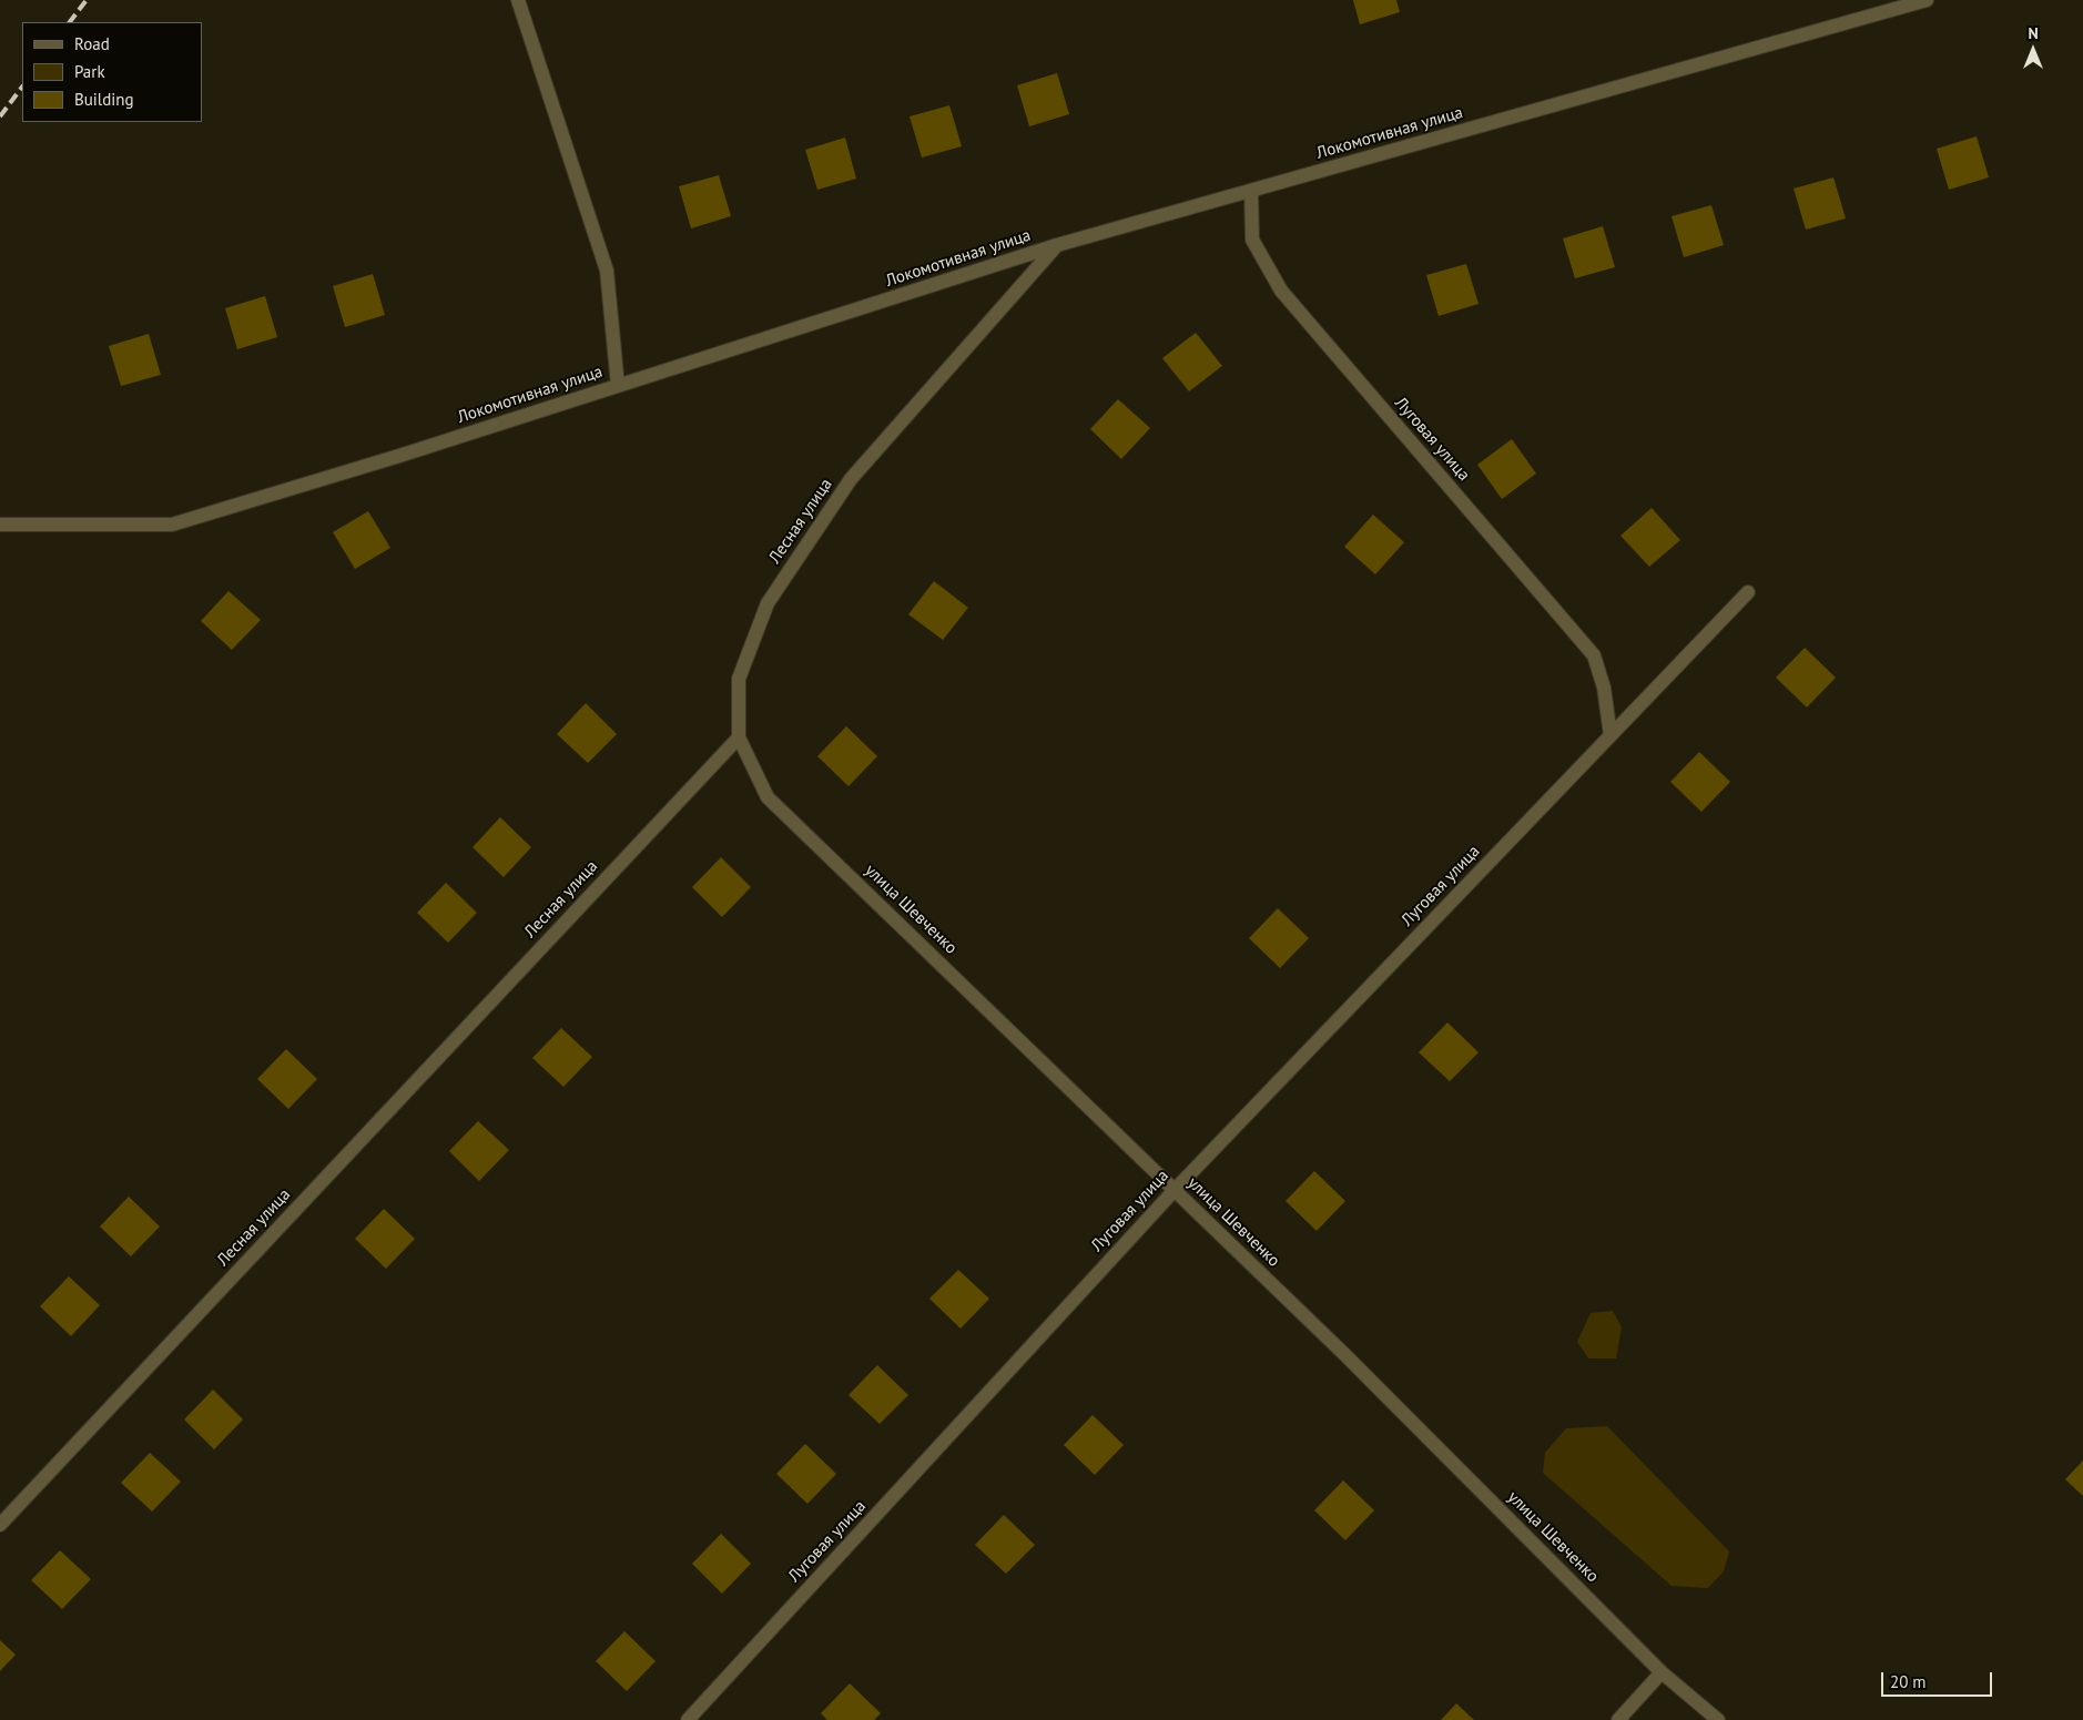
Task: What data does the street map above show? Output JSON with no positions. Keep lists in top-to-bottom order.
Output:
{
  "streets": {
    "street": [
      "Локомотивная улица",
      "Луговая улица",
      "Лесная улица",
      "улица Шевченко"
    ]
  },
  "crossings": [
    ["Локомотивная улица", "Луговая улица"],
    ["Локомотивная улица", "Лесная улица"],
    ["Луговая улица", "улица Шевченко"],
    ["Лесная улица", "улица Шевченко"]
  ],
  "legend": ["Road", "Park", "Building"],
  "scale_bar": "20 m",
  "north": "top"
}
